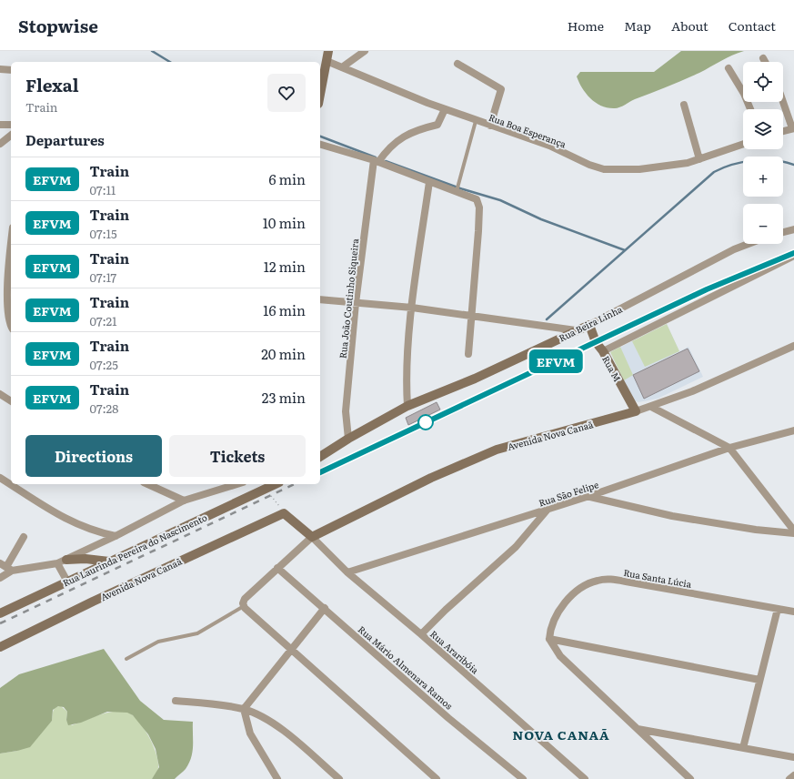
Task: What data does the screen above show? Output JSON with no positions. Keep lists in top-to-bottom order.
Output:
{
  "streets": {
    "street": [
      "Rua Boa Esperança",
      "Rua João Coutinho Siqueira",
      "Rua Beira Linha",
      "Rua M",
      "Avenida Nova Canaã",
      "Rua São Felipe",
      "Rua Laurinda Pereira do Nascimento",
      "Rua Santa Lúcia",
      "Rua Araribóia",
      "Rua Mário Almenara Ramos"
    ]
  },
  "crossings": [
    ["Rua João Coutinho Siqueira", "Rua Beira Linha"],
    ["Rua Beira Linha", "Rua M"],
    ["Rua M", "Avenida Nova Canaã"],
    ["Avenida Nova Canaã", "Rua Araribóia"],
    ["Rua São Felipe", "Rua Araribóia"]
  ],
  "districts": ["NOVA CANAÃ"],
  "page": {
    "header": "Stopwise",
    "nav": [
      "Home",
      "Map",
      "About",
      "Contact"
    ],
    "on_map": "EFVM",
    "map_buttons": ["+", "−"],
    "heading": [
      ["Flexal", "Train"],
      "Departures"
    ],
    "list": [
      {
        "mark": "EFVM",
        "name": "Train",
        "note": "07:11",
        "value": "6 min"
      },
      {
        "mark": "EFVM",
        "name": "Train",
        "note": "07:15",
        "value": "10 min"
      },
      {
        "mark": "EFVM",
        "name": "Train",
        "note": "07:17",
        "value": "12 min"
      },
      {
        "mark": "EFVM",
        "name": "Train",
        "note": "07:21",
        "value": "16 min"
      },
      {
        "mark": "EFVM",
        "name": "Train",
        "note": "07:25",
        "value": "20 min"
      },
      {
        "mark": "EFVM",
        "name": "Train",
        "note": "07:28",
        "value": "23 min"
      }
    ],
    "buttons": ["Directions", "Tickets"]
  }
}
